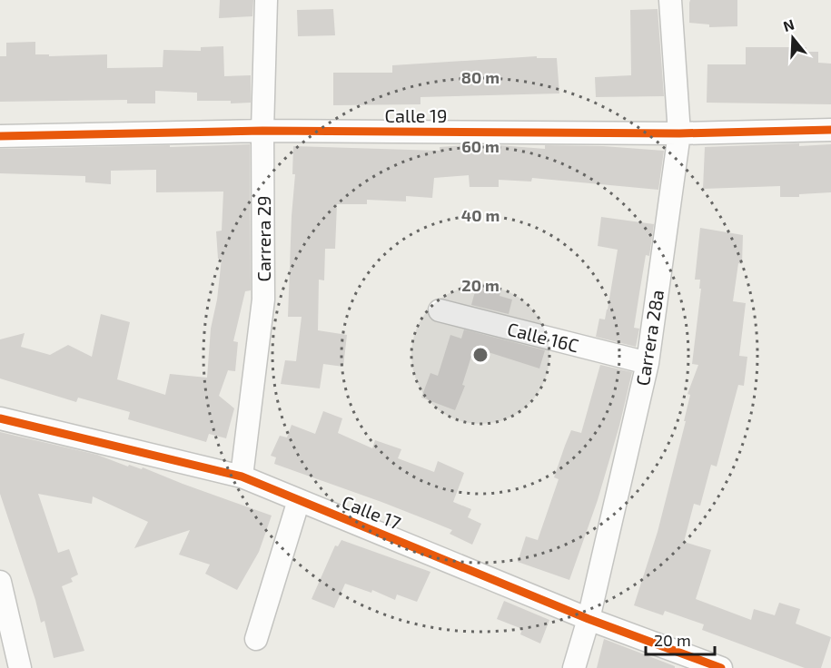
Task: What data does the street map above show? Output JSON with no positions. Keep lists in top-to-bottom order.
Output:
{
  "streets": {
    "street": [
      "Calle 19",
      "Carrera 29",
      "Calle 16C",
      "Carrera 28a",
      "Calle 17"
    ]
  },
  "crossings": [
    ["Calle 19", "Carrera 29"],
    ["Calle 19", "Carrera 28a"],
    ["Carrera 29", "Calle 17"],
    ["Calle 16C", "Carrera 28a"],
    ["Carrera 28a", "Calle 17"]
  ],
  "scale_bar": "20 m",
  "north": "top",
  "rings": [
    "80 m",
    "60 m",
    "40 m",
    "20 m"
  ]
}
